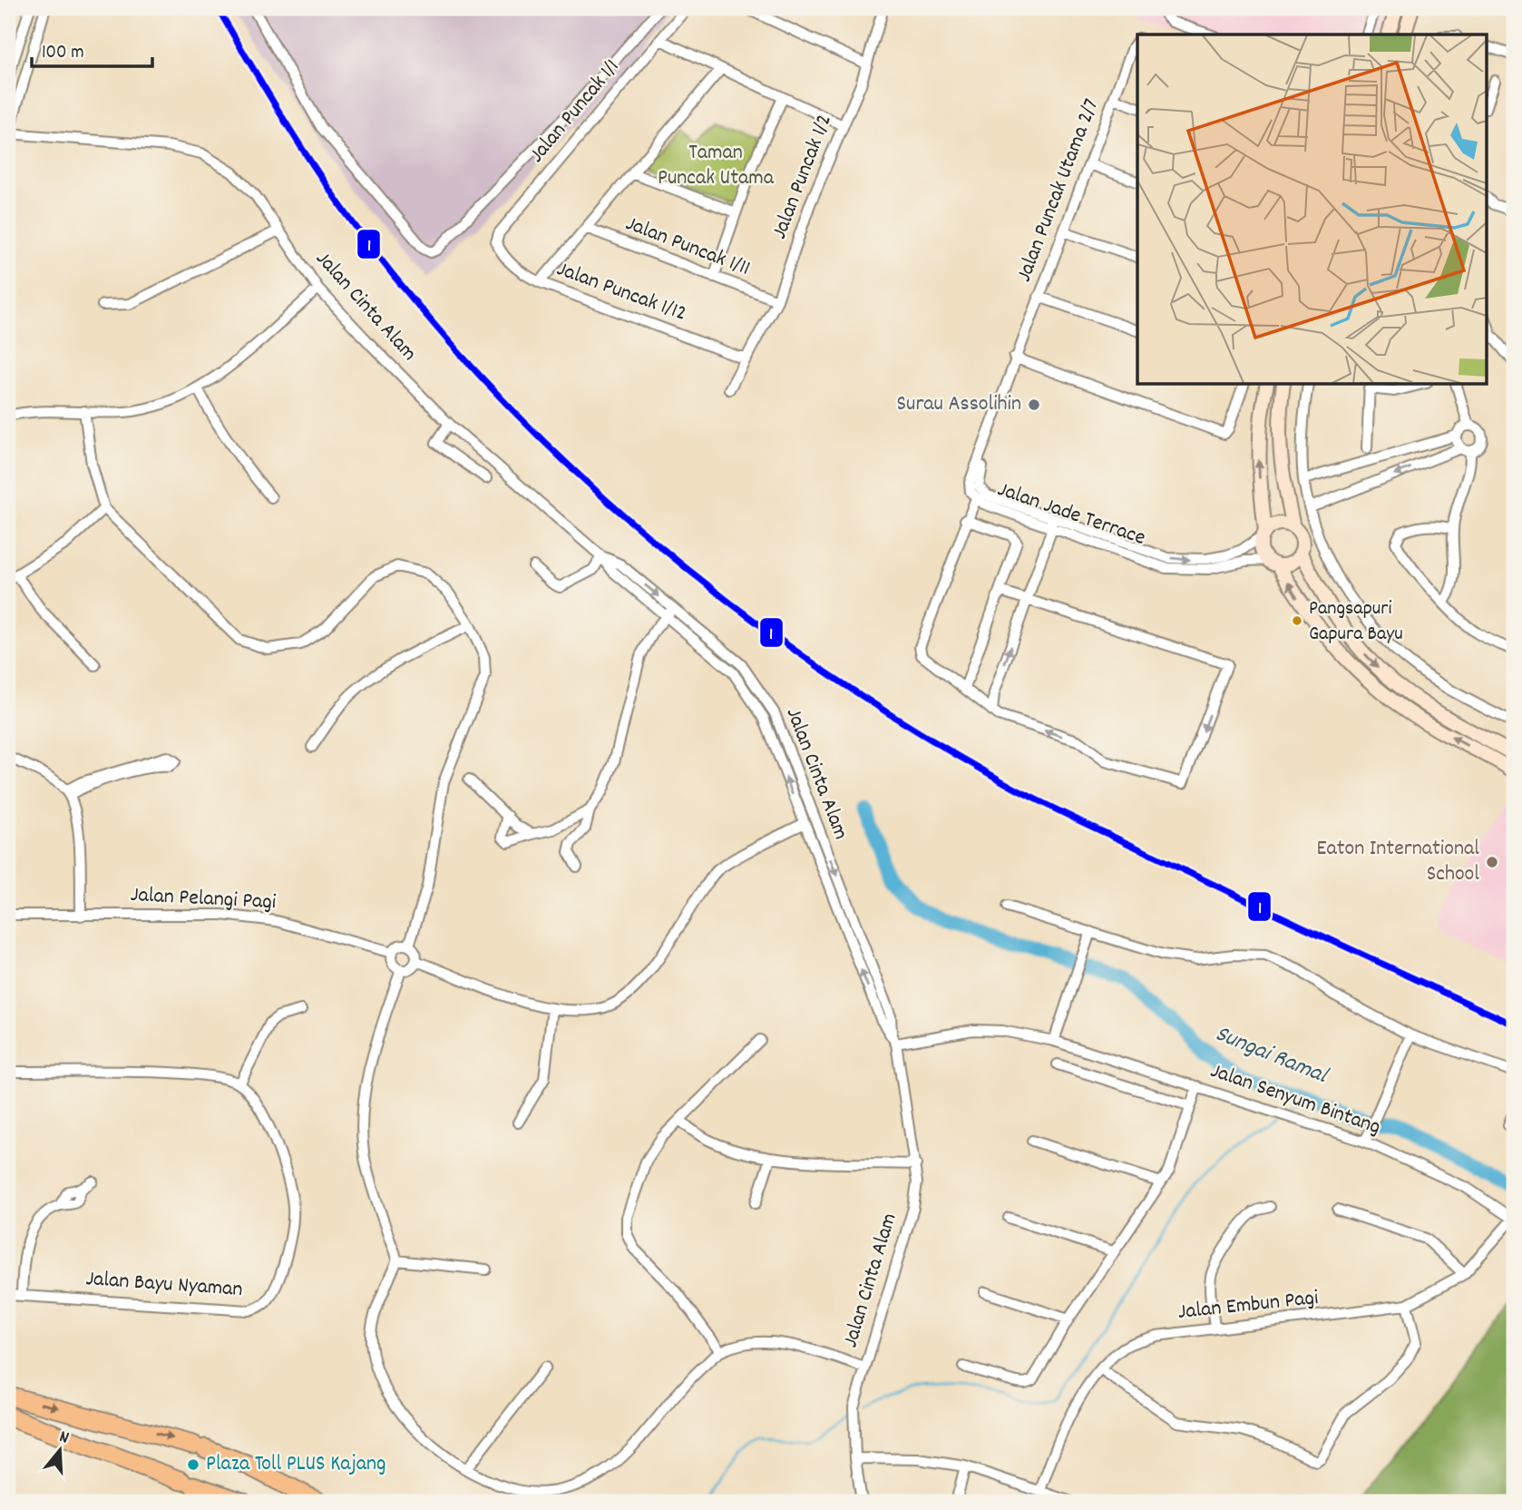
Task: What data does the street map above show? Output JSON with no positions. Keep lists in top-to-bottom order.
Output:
{
  "streets": {
    "street": [
      "Jalan Puncak 1/1",
      "Jalan Puncak 1/2",
      "Jalan Puncak Utama 2/7",
      "Jalan Puncak 1/11",
      "Jalan Puncak 1/12",
      "Jalan Cinta Alam",
      "Jalan Jade Terrace",
      "Jalan Pelangi Pagi",
      "Jalan Senyum Bintang",
      "Jalan Bayu Nyaman",
      "Jalan Embun Pagi"
    ]
  },
  "crossings": [
    ["Jalan Puncak 1/1", "Jalan Puncak 1/12"],
    ["Jalan Puncak 1/2", "Jalan Puncak 1/11"],
    ["Jalan Puncak 1/2", "Jalan Puncak 1/12"],
    ["Jalan Puncak Utama 2/7", "Jalan Jade Terrace"],
    ["Jalan Cinta Alam", "Jalan Senyum Bintang"],
    ["Jalan Senyum Bintang", "Jalan Embun Pagi"]
  ],
  "water": ["Sungai Ramal"],
  "parks": ["Taman Puncak Utama"],
  "places": [
    "Surau Assolihin",
    "Pangsapuri Gapura Bayu",
    "Eaton International School",
    "Plaza Toll PLUS Kajang"
  ],
  "lines": ["transit line 1"],
  "scale_bar": "100 m",
  "north": "top"
}
